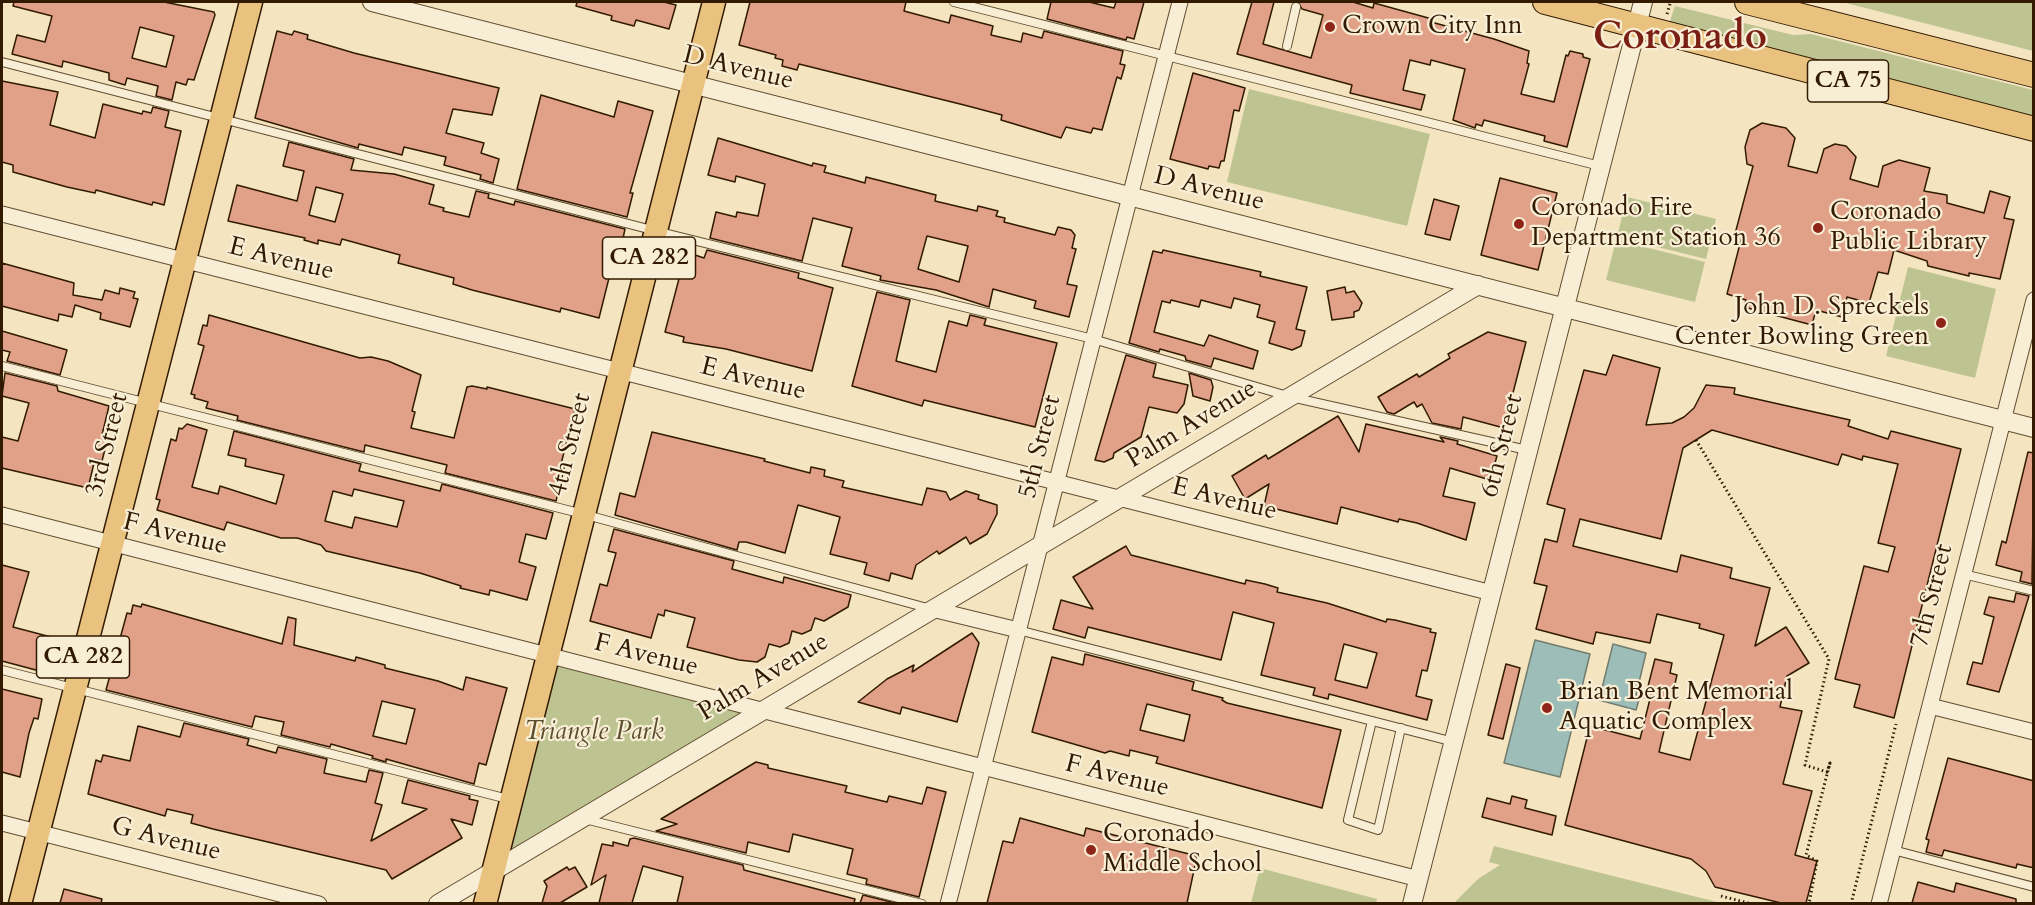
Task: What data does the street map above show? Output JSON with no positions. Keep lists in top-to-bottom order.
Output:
{
  "streets": {
    "highway": ["CA 75"],
    "main road": ["CA 282", "3rd Street", "4th Street"],
    "street": [
      "D Avenue",
      "E Avenue",
      "Palm Avenue",
      "6th Street",
      "5th Street",
      "F Avenue",
      "7th Street",
      "G Avenue"
    ]
  },
  "crossings": [
    ["D Avenue", "Palm Avenue"],
    ["D Avenue", "4th Street"],
    ["D Avenue", "6th Street"],
    ["D Avenue", "5th Street"],
    ["D Avenue", "7th Street"],
    ["CA 75", "6th Street"],
    ["E Avenue", "Palm Avenue"],
    ["E Avenue", "3rd Street"],
    ["E Avenue", "4th Street"],
    ["E Avenue", "6th Street"],
    ["E Avenue", "5th Street"],
    ["Palm Avenue", "4th Street"],
    ["Palm Avenue", "5th Street"],
    ["Palm Avenue", "F Avenue"],
    ["3rd Street", "F Avenue"],
    ["3rd Street", "G Avenue"],
    ["4th Street", "F Avenue"],
    ["6th Street", "F Avenue"],
    ["5th Street", "F Avenue"]
  ],
  "districts": ["Coronado"],
  "parks": ["Triangle Park"],
  "places": [
    "Crown City Inn",
    "Coronado Fire Department Station 36",
    "Coronado Public Library",
    "John D. Spreckels Center Bowling Green",
    "Brian Bent Memorial Aquatic Complex",
    "Coronado Middle School"
  ]
}
